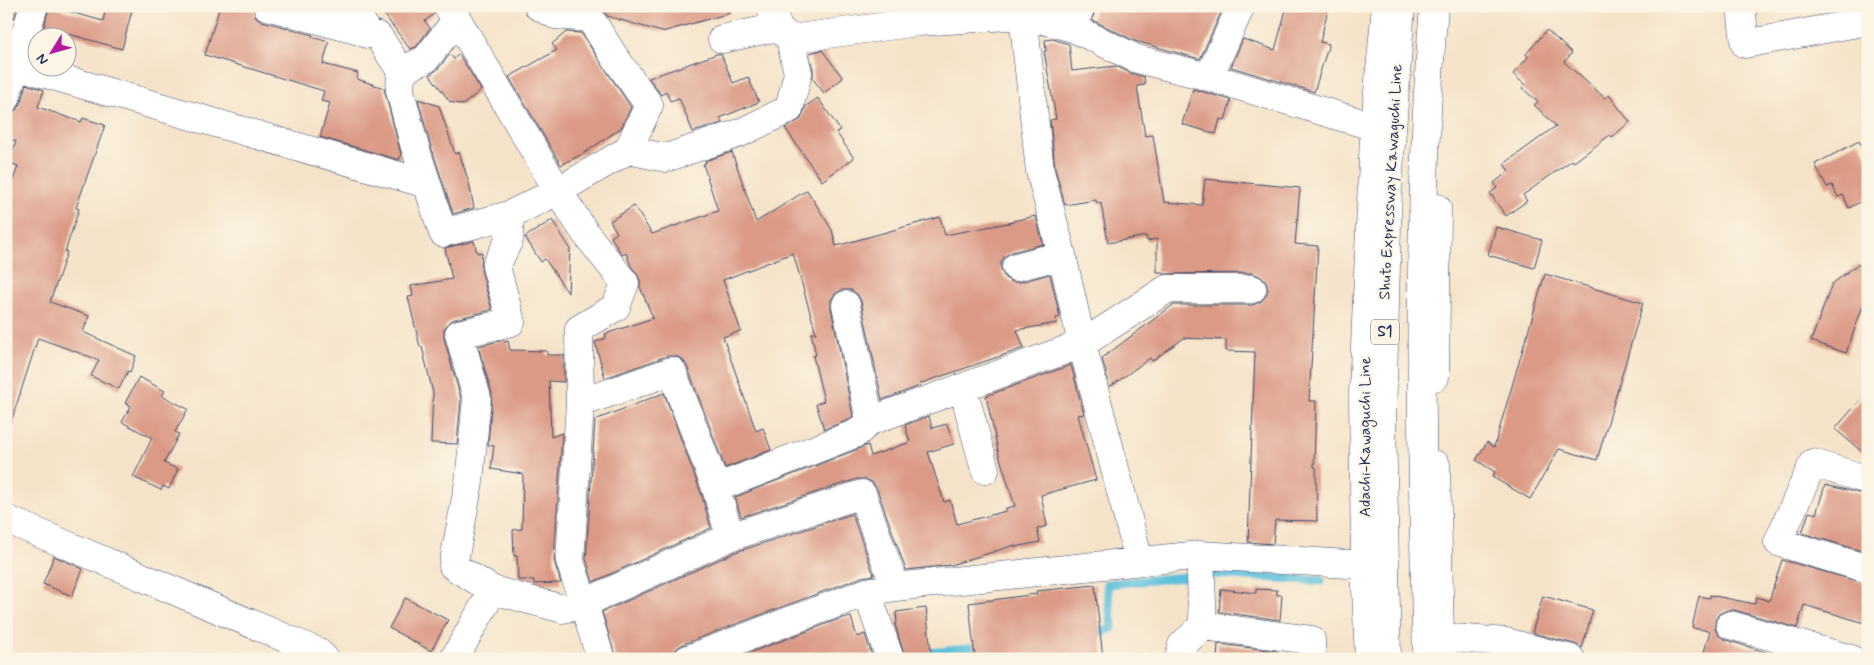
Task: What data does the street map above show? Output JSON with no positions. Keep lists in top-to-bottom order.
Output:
{
  "streets": {
    "main road": ["Shuto Expressway Kawaguchi Line", "S1", "Adachi-Kawaguchi Line"]
  },
  "north": "bottom left"
}
